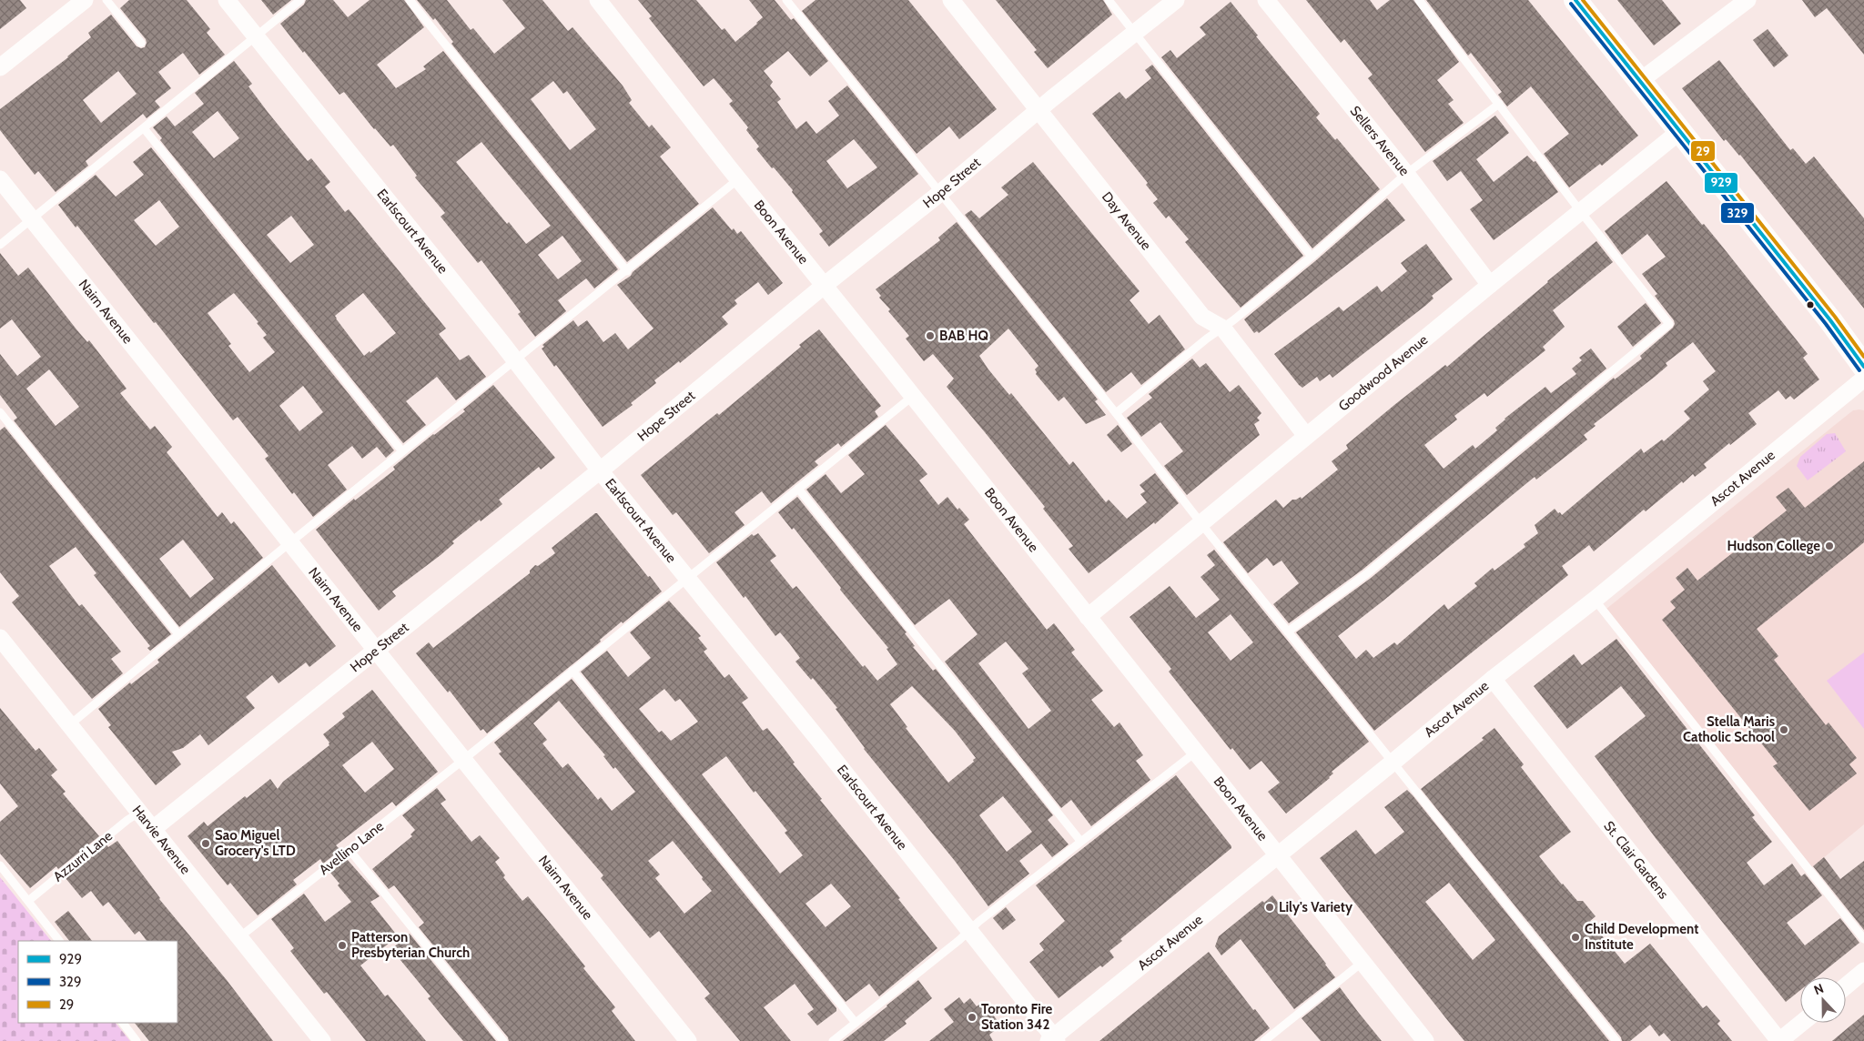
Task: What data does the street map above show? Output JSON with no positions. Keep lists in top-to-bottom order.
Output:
{
  "streets": {
    "street": [
      "Sellers Avenue",
      "Hope Street",
      "Day Avenue",
      "Earlscourt Avenue",
      "Boon Avenue",
      "Nairn Avenue",
      "Goodwood Avenue",
      "Ascot Avenue",
      "Harvie Avenue",
      "St. Clair Gardens"
    ],
    "lane": ["Avellino Lane", "Azzurri Lane"]
  },
  "crossings": [
    ["Sellers Avenue", "Goodwood Avenue"],
    ["Hope Street", "Day Avenue"],
    ["Hope Street", "Earlscourt Avenue"],
    ["Hope Street", "Boon Avenue"],
    ["Hope Street", "Nairn Avenue"],
    ["Hope Street", "Harvie Avenue"],
    ["Day Avenue", "Goodwood Avenue"],
    ["Earlscourt Avenue", "Ascot Avenue"],
    ["Earlscourt Avenue", "Avellino Lane"],
    ["Boon Avenue", "Goodwood Avenue"],
    ["Boon Avenue", "Ascot Avenue"],
    ["Boon Avenue", "Avellino Lane"],
    ["Nairn Avenue", "Avellino Lane"],
    ["Ascot Avenue", "St. Clair Gardens"],
    ["Harvie Avenue", "Avellino Lane"],
    ["Harvie Avenue", "Azzurri Lane"]
  ],
  "places": [
    "BAB HQ",
    "Hudson College",
    "Stella Maris Catholic School",
    "Sao Miguel Grocery's LTD",
    "Lily's Variety",
    "Child Development Institute",
    "Patterson Presbyterian Church",
    "Toronto Fire Station 342"
  ],
  "lines": ["transit line 929", "transit line 29", "transit line 329"],
  "legend": ["929", "329", "29"],
  "north": "top"
}
